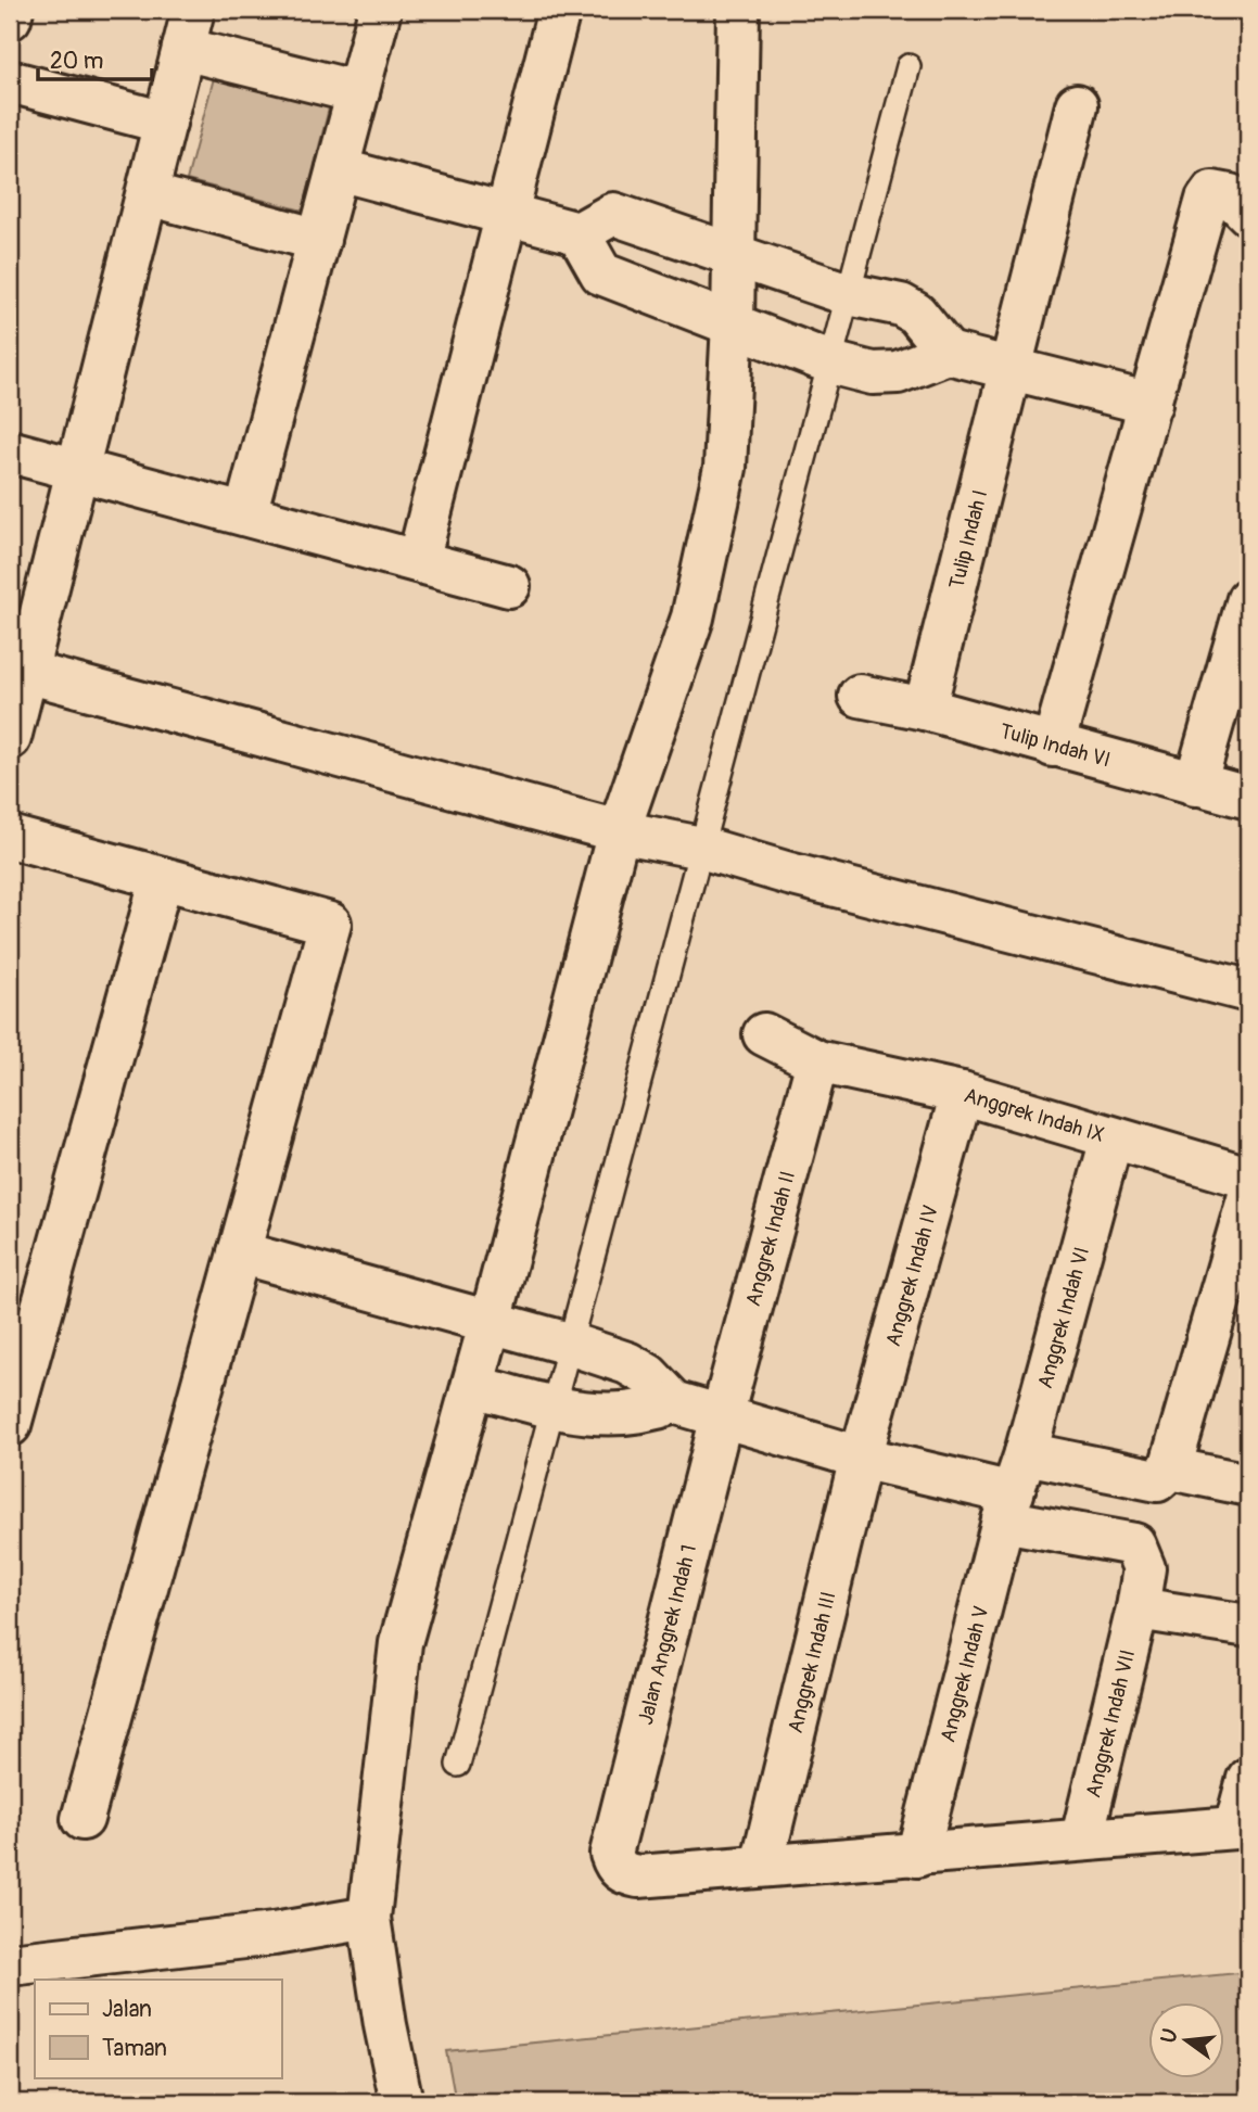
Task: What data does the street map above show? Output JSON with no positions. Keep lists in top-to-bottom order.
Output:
{
  "streets": {
    "street": [
      "Tulip Indah I",
      "Tulip Indah VI",
      "Anggrek Indah IX",
      "Anggrek Indah II",
      "Anggrek Indah IV",
      "Anggrek Indah VI",
      "Jalan Anggrek Indah 1",
      "Anggrek Indah III",
      "Anggrek Indah V",
      "Anggrek Indah VII"
    ]
  },
  "crossings": [
    ["Tulip Indah I", "Tulip Indah VI"],
    ["Anggrek Indah IX", "Anggrek Indah II"],
    ["Anggrek Indah IX", "Anggrek Indah IV"],
    ["Anggrek Indah IX", "Anggrek Indah VI"],
    ["Anggrek Indah II", "Jalan Anggrek Indah 1"],
    ["Anggrek Indah IV", "Anggrek Indah III"],
    ["Anggrek Indah VI", "Anggrek Indah V"],
    ["Anggrek Indah VI", "Anggrek Indah VII"],
    ["Jalan Anggrek Indah 1", "Anggrek Indah III"],
    ["Anggrek Indah V", "Anggrek Indah VII"]
  ],
  "legend": ["Jalan", "Taman"],
  "scale_bar": "20 m",
  "north": "left"
}
